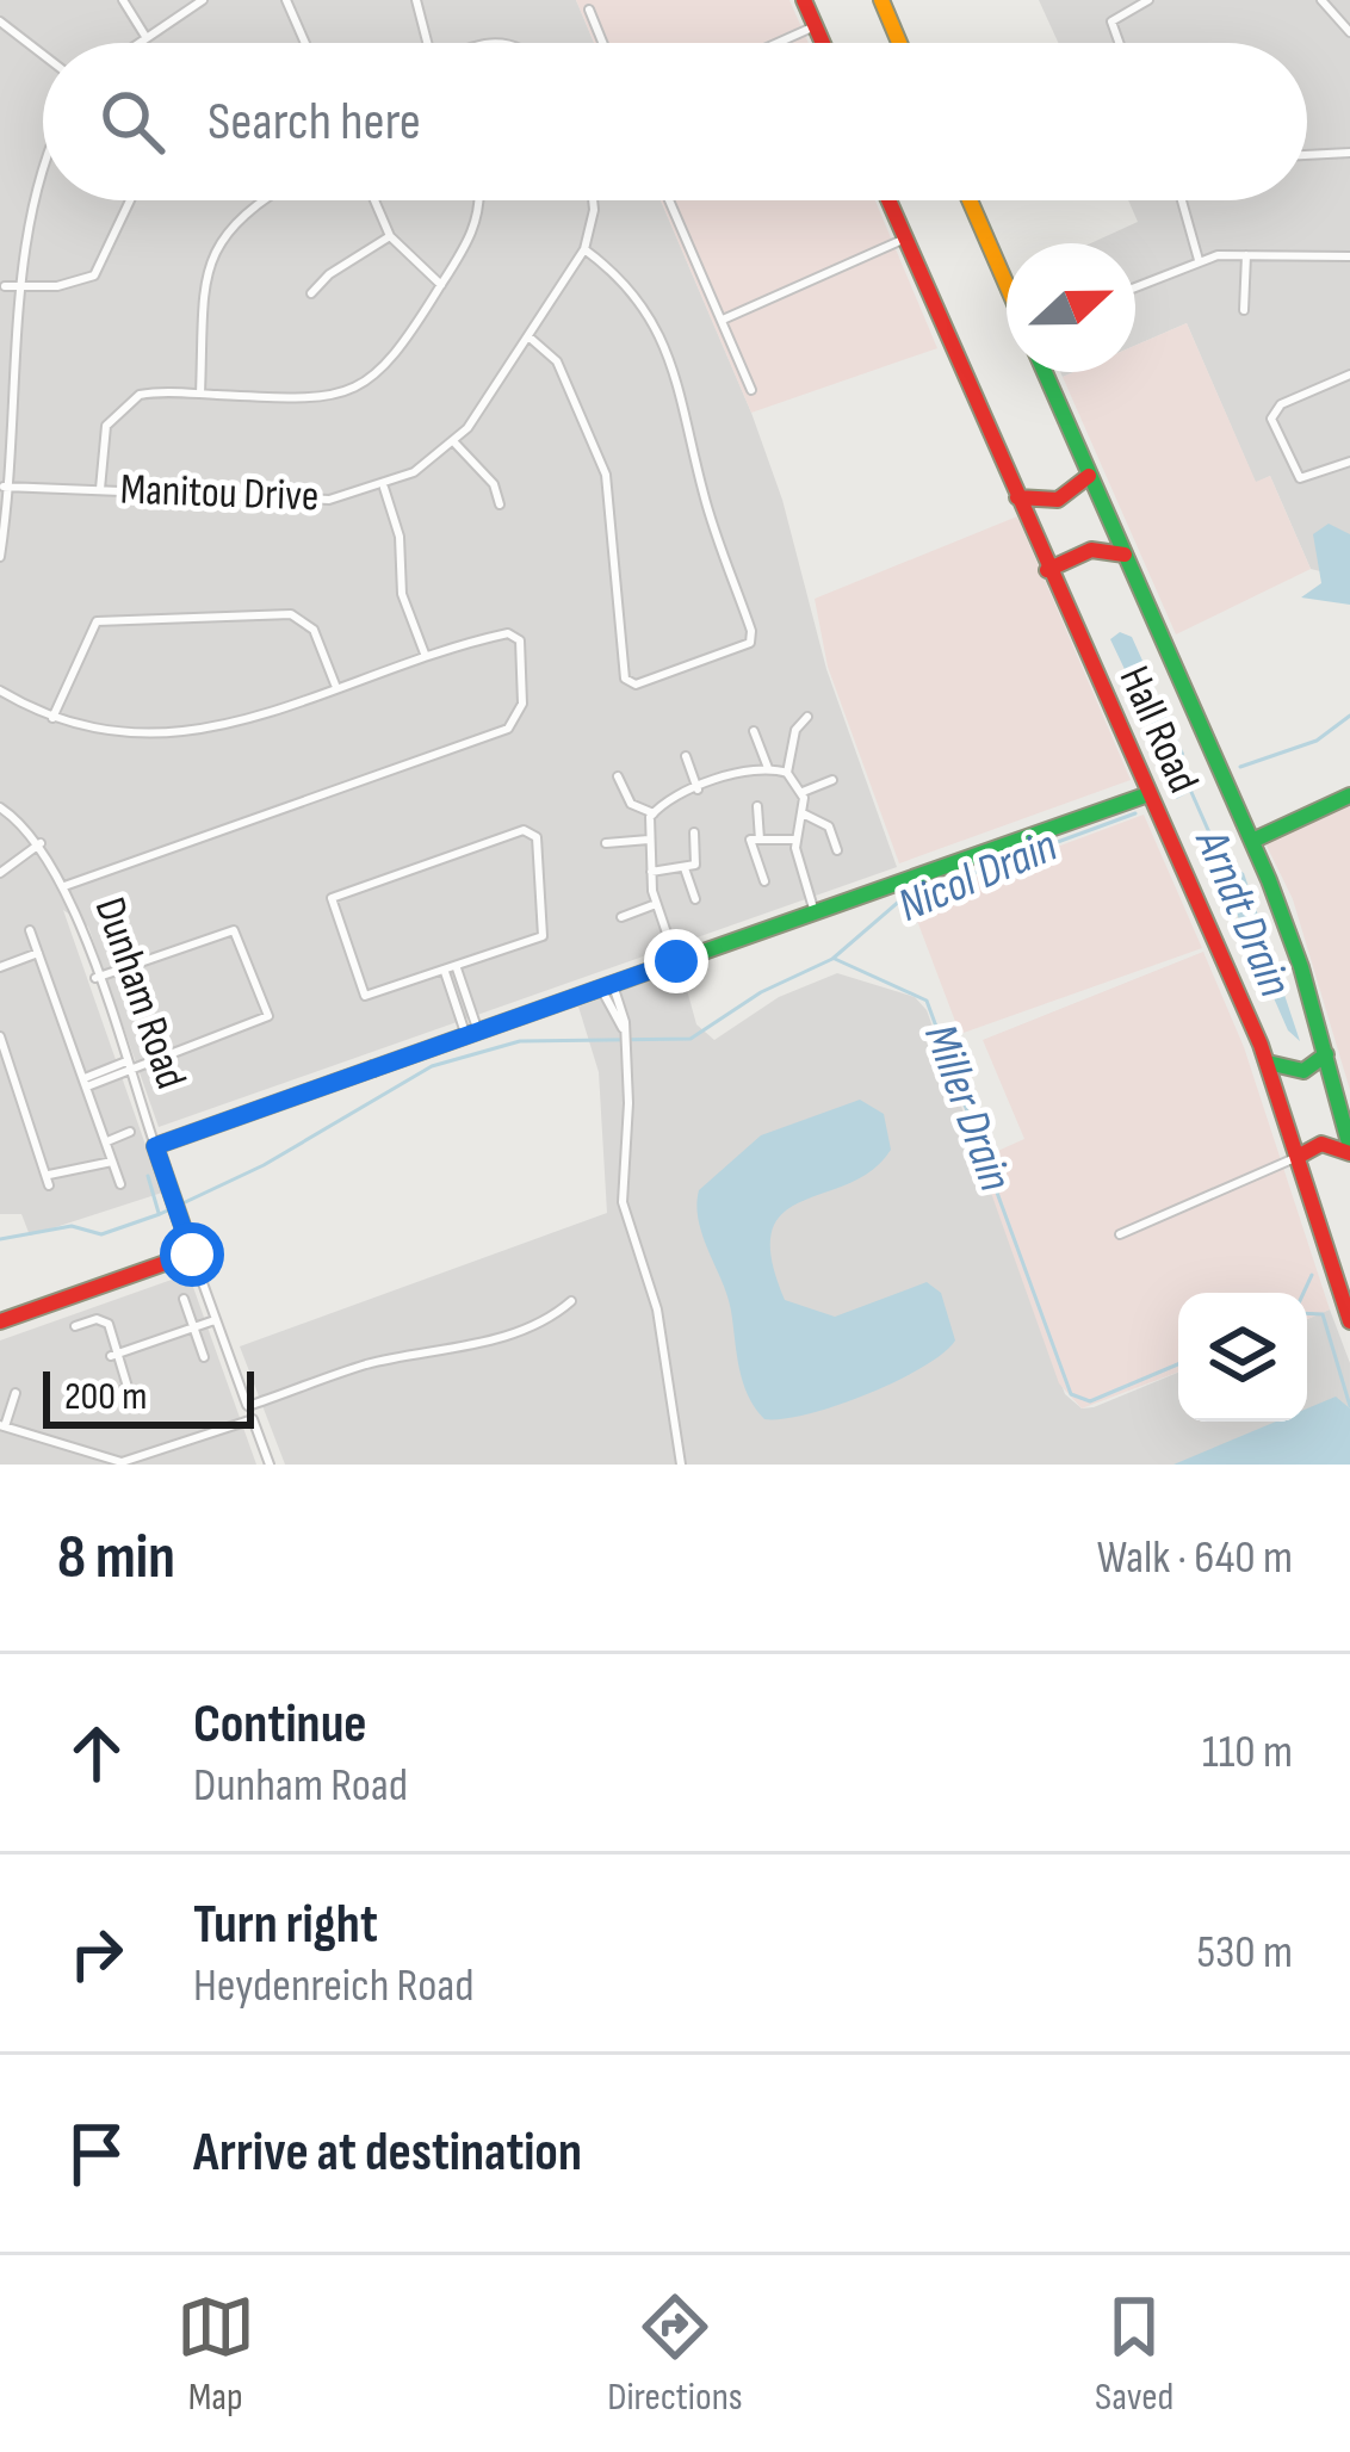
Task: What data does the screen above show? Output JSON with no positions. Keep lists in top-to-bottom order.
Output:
{
  "streets": {
    "main road": ["Hall Road", "Dunham Road"],
    "street": ["Manitou Drive"]
  },
  "water": ["Nicol Drain", "Arndt Drain", "Miller Drain"],
  "scale_bar": "200 m",
  "north": "right",
  "page": {
    "search": "Search here",
    "scale": "200 m",
    "heading": ["8 min", "Walk · 640 m"],
    "list": [
      ["Continue", "Dunham Road", "110 m"],
      ["Turn right", "Heydenreich Road", "530 m"],
      "Arrive at destination"
    ],
    "nav": ["Map", "Directions", "Saved"]
  }
}
